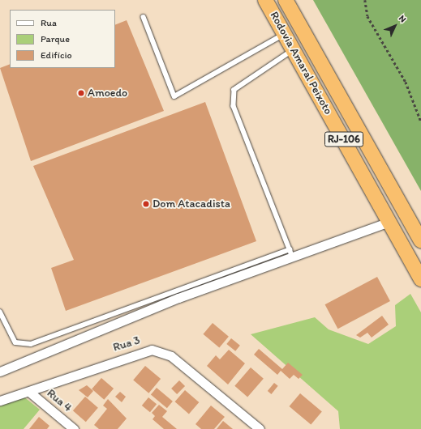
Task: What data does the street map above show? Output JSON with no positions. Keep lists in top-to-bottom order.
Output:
{
  "streets": {
    "highway": ["Rodovia Amaral Peixoto", "RJ-106"],
    "street": ["Rua 3", "Rua 4"]
  },
  "crossings": [
    ["Rua 3", "Rua 4"]
  ],
  "places": ["Amoedo", "Dom Atacadista"],
  "legend": ["Rua", "Parque", "Edifício"],
  "north": "top right"
}
